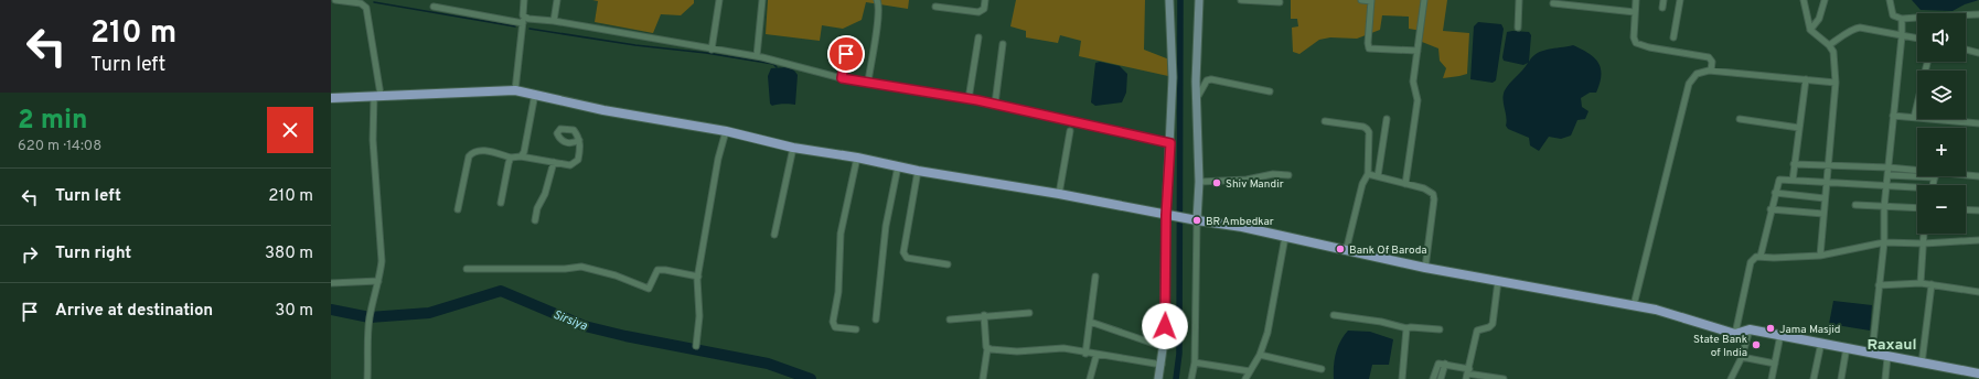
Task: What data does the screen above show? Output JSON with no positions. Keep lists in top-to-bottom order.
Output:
{
  "districts": ["Raxaul"],
  "water": ["Sirsiya"],
  "places": [
    "Shiv Mandir",
    "BR Ambedkar",
    "Bank Of Baroda",
    "Jama Masjid",
    "State Bank of India"
  ],
  "page": {
    "turn": ["210 m", "Turn left"],
    "map_buttons": ["+", "−"],
    "heading": ["2 min", "620 m · 14:08"],
    "list": [
      {
        "name": "Turn left",
        "value": "210 m"
      },
      {
        "name": "Turn right",
        "value": "380 m"
      },
      {
        "name": "Arrive at destination",
        "value": "30 m"
      }
    ]
  }
}
